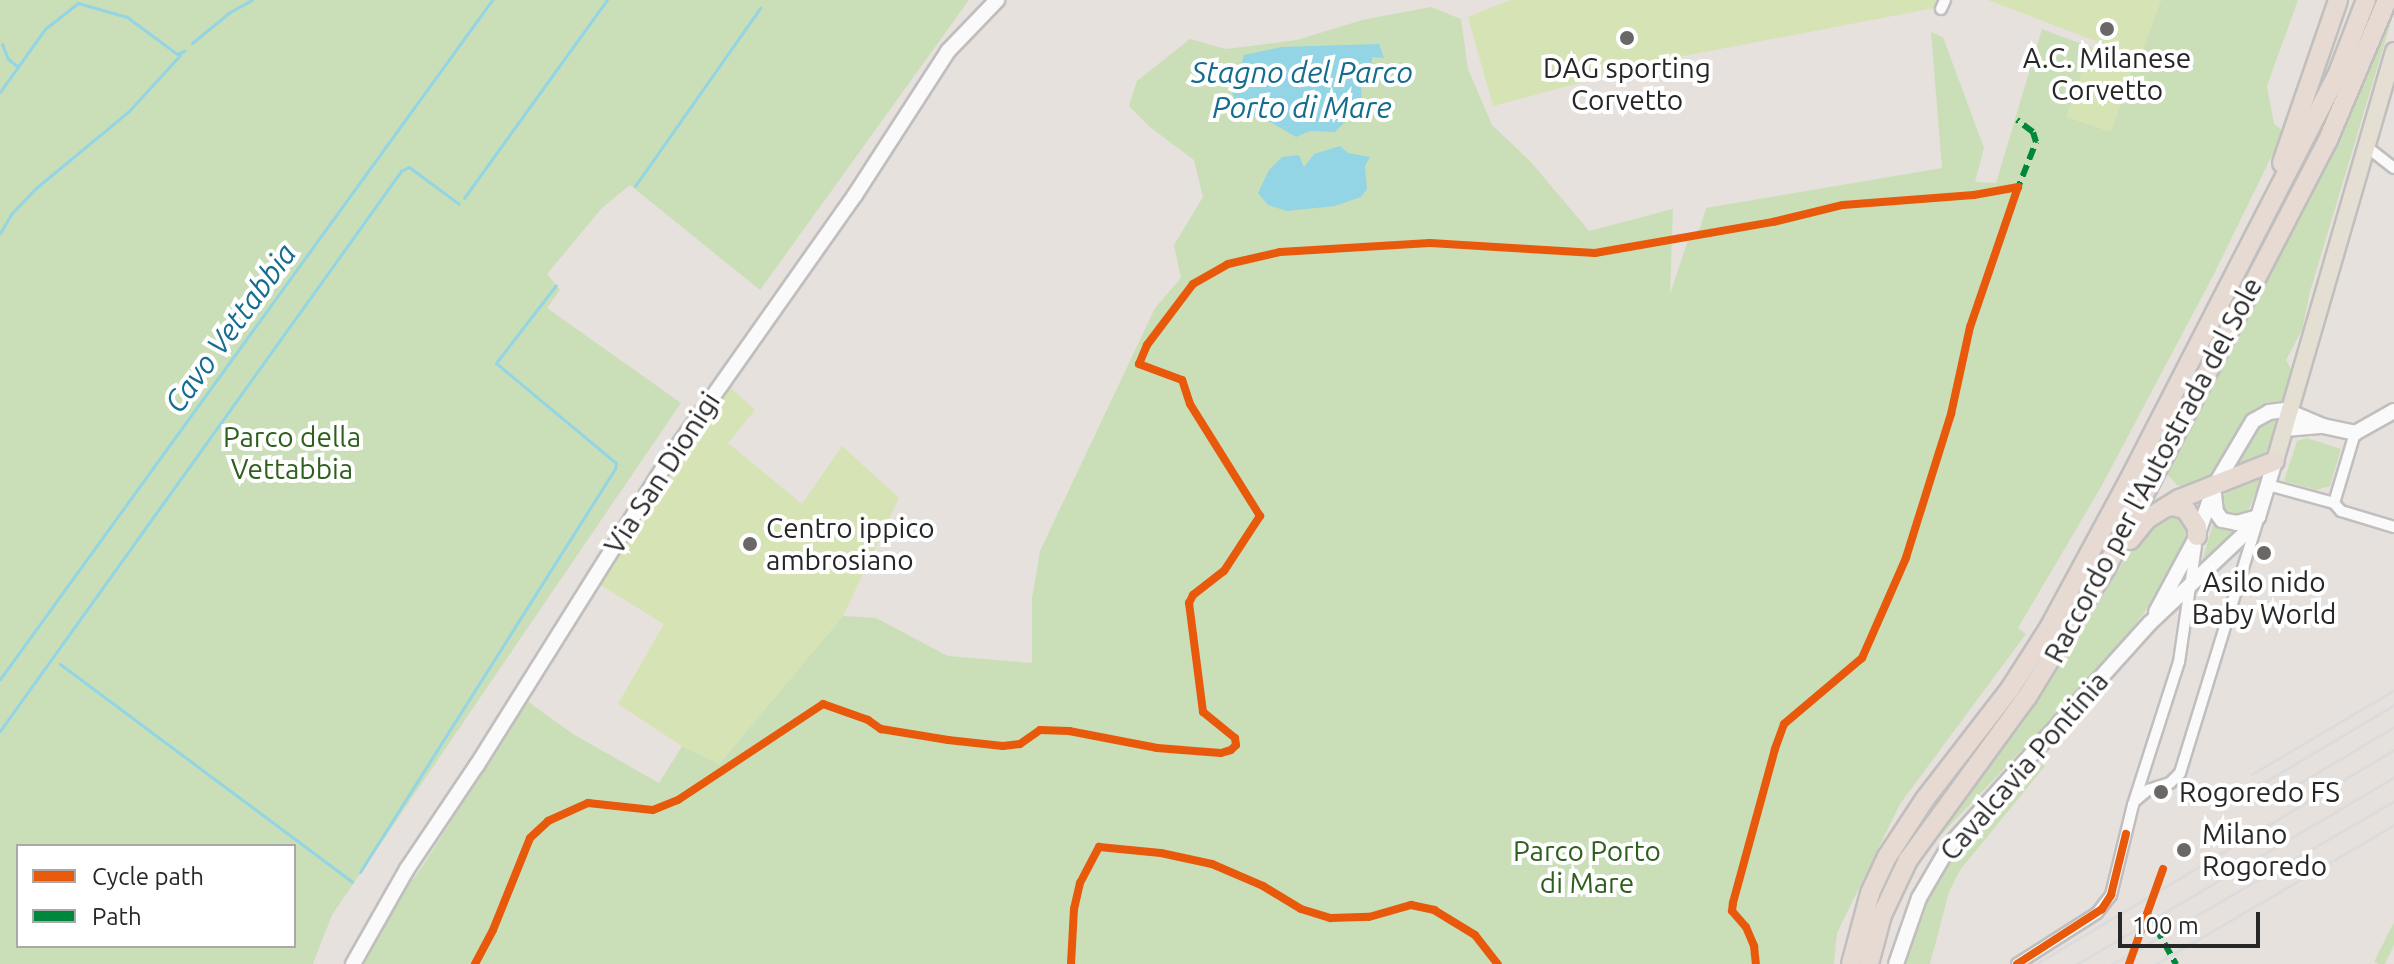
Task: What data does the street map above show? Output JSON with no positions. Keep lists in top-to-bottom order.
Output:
{
  "streets": {
    "highway": ["Raccordo per l'Autostrada del Sole"],
    "street": ["Via San Dionigi", "Cavalcavia Pontinia"]
  },
  "water": ["Stagno del Parco Porto di Mare", "Cavo Vettabbia"],
  "parks": ["Parco della Vettabbia", "Parco Porto di Mare"],
  "places": [
    "A.C. Milanese Corvetto",
    "DAG sporting Corvetto",
    "Centro ippico ambrosiano",
    "Asilo nido Baby World",
    "Rogoredo FS",
    "Milano Rogoredo"
  ],
  "legend": ["Cycle path", "Path"],
  "scale_bar": "100 m"
}
